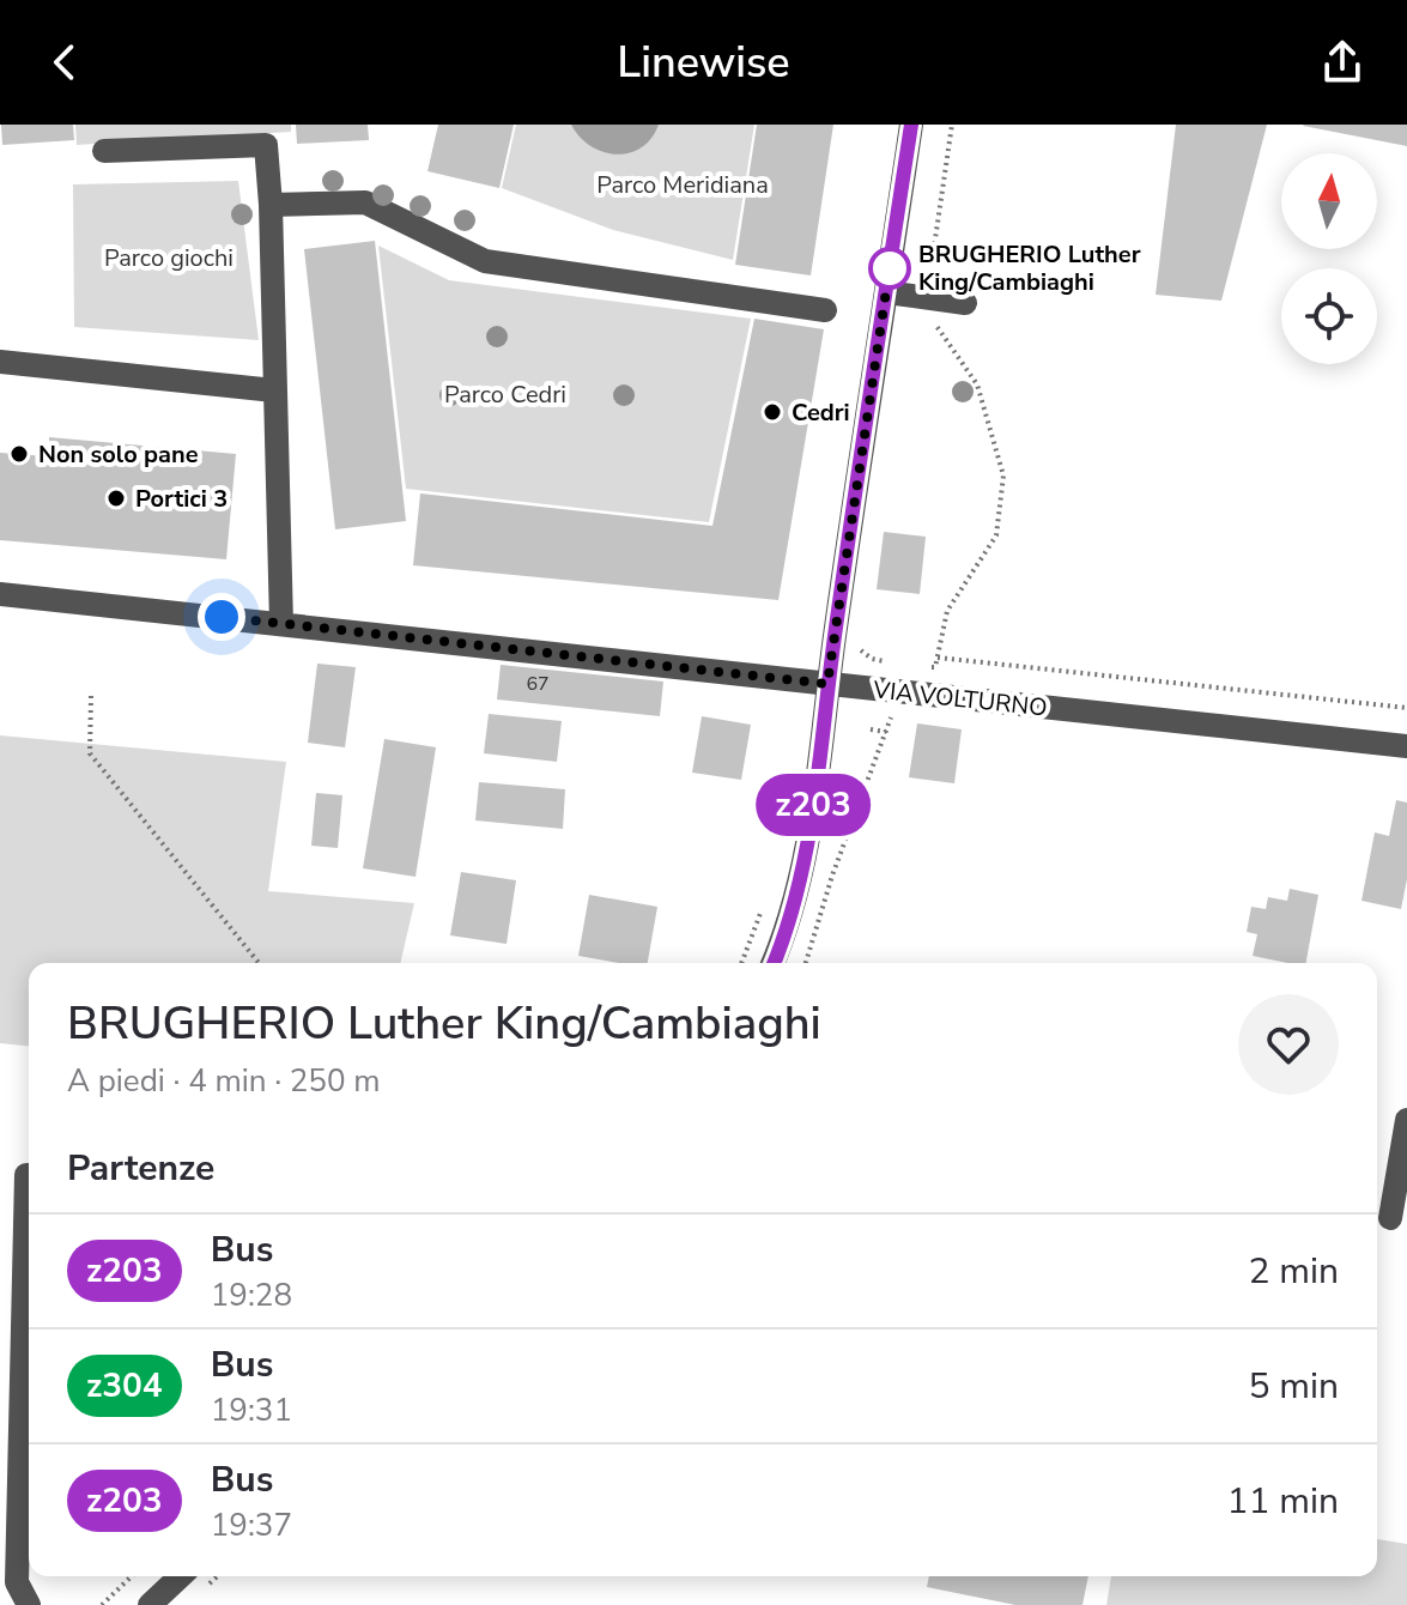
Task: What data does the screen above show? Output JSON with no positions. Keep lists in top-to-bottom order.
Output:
{
  "streets": {
    "street": ["VIA VOLTURNO"]
  },
  "parks": ["Parco Meridiana", "Parco giochi", "Parco Cedri"],
  "places": [
    "BRUGHERIO Luther King/Cambiaghi",
    "Cedri",
    "Non solo pane",
    "Portici 3"
  ],
  "lines": ["bus line z203"],
  "house_numbers": ["67"],
  "north": "top",
  "page": {
    "header": "Linewise",
    "on_map": "z203",
    "heading": [
      ["BRUGHERIO Luther King/Cambiaghi", "A piedi · 4 min · 250 m"],
      "Partenze"
    ],
    "list": [
      {
        "mark": "z203",
        "name": "Bus",
        "note": "19:28",
        "value": "2 min"
      },
      {
        "mark": "z304",
        "name": "Bus",
        "note": "19:31",
        "value": "5 min"
      },
      {
        "mark": "z203",
        "name": "Bus",
        "note": "19:37",
        "value": "11 min"
      }
    ]
  }
}
